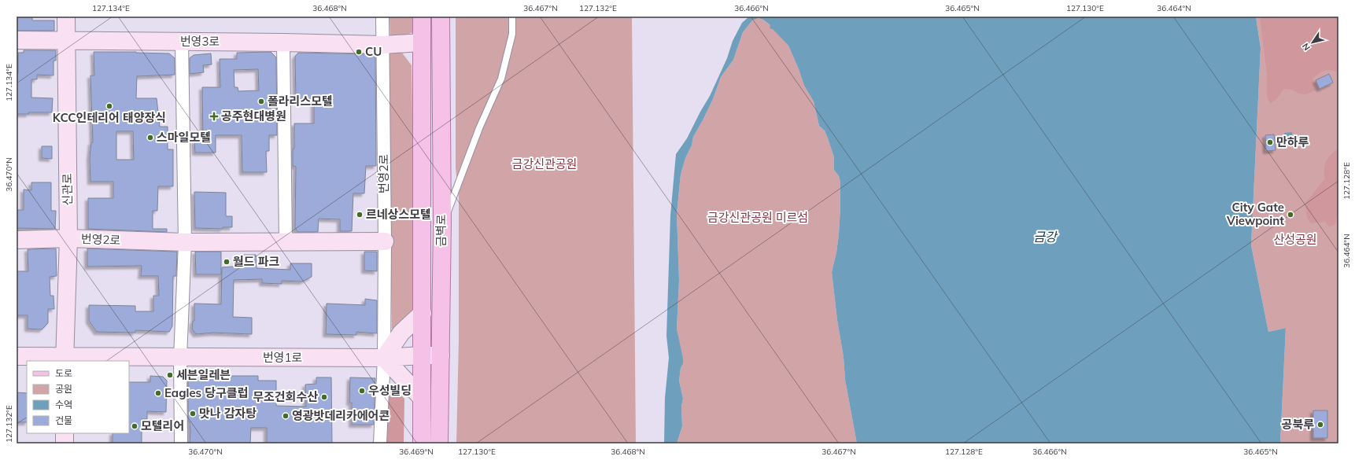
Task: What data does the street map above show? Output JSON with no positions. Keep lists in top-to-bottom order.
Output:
{
  "streets": {
    "main road": [
      "번영3로",
      "번영2로",
      "신관로",
      "금벽로",
      "번영1로"
    ]
  },
  "crossings": [
    ["번영3로", "번영2로"],
    ["번영3로", "신관로"],
    ["번영3로", "금벽로"],
    ["번영2로", "신관로"],
    ["신관로", "번영1로"],
    ["금벽로", "번영1로"]
  ],
  "water": ["금강"],
  "parks": ["금강신관공원", "금강신관공원 미르섬", "산성공원"],
  "places": {
    "other": [
      "CU",
      "폴라리스모텔",
      "KCC인테리어 태양장식",
      "스마일모텔",
      "만하루",
      "르네상스모텔",
      "City Gate Viewpoint",
      "월드 파크",
      "세븐일레븐",
      "우성빌딩",
      "Eagles 당구클럽",
      "무조건회수산",
      "맛나 감자탕",
      "영광밧데리카에어콘",
      "공북루",
      "모텔리어"
    ],
    "health": ["공주현대병원"]
  },
  "legend": [
    "도로",
    "공원",
    "수역",
    "건물"
  ],
  "north": "bottom left",
  "coordinates": [
    "127.134°E",
    "36.468°N",
    "36.467°N",
    "127.132°E",
    "36.466°N",
    "36.465°N",
    "127.130°E",
    "36.464°N",
    "36.470°N",
    "127.128°E",
    "36.469°N"
  ]
}
